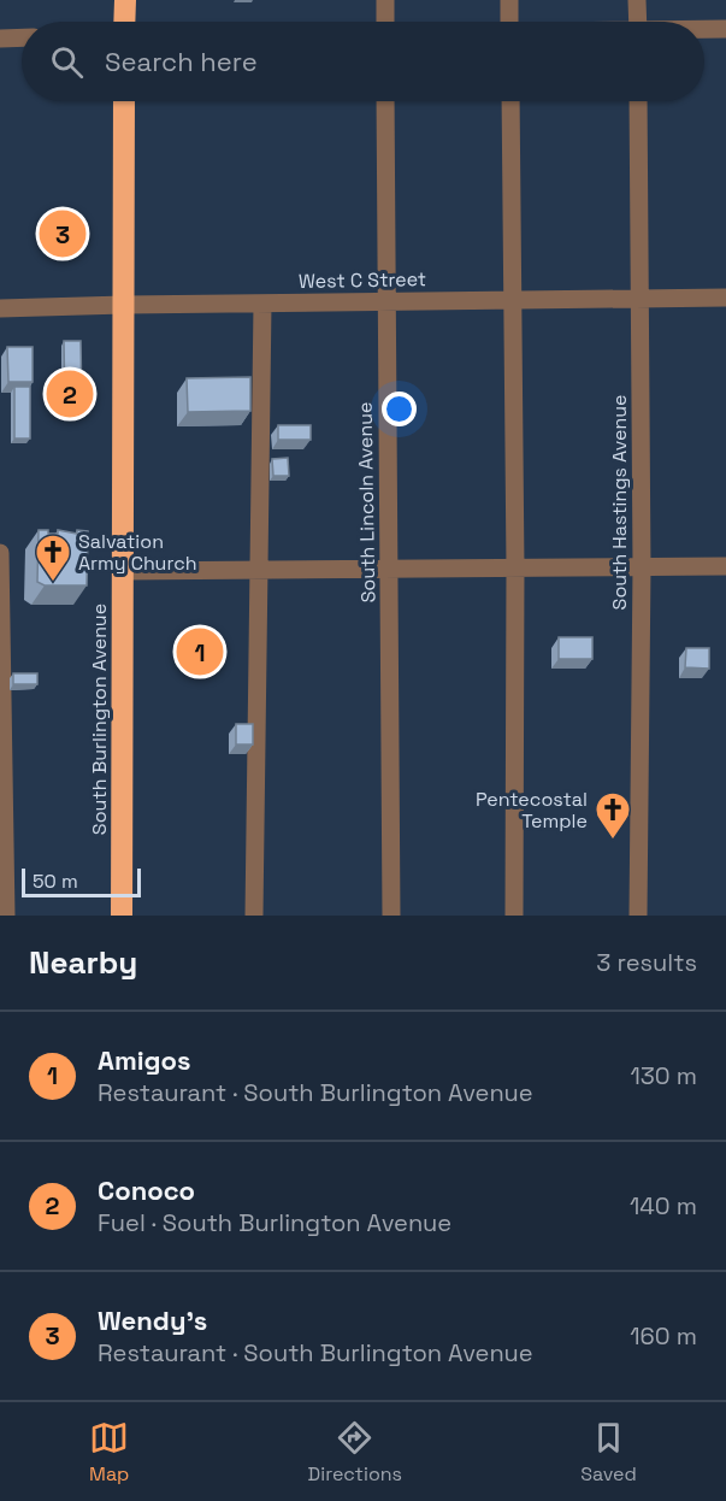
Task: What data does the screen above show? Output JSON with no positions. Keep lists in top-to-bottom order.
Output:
{
  "streets": {
    "highway": ["South Burlington Avenue"],
    "street": ["West C Street", "South Lincoln Avenue", "South Hastings Avenue"]
  },
  "crossings": [
    ["West C Street", "South Lincoln Avenue"],
    ["West C Street", "South Hastings Avenue"],
    ["West C Street", "South Burlington Avenue"]
  ],
  "places": {
    "church": ["Salvation Army Church", "Pentecostal Temple"]
  },
  "scale_bar": "50 m",
  "page": {
    "search": "Search here",
    "pins": ["3", "2", "1"],
    "scale": "50 m",
    "heading": ["Nearby", "3 results"],
    "list": [
      {
        "mark": "1",
        "name": "Amigos",
        "note": "Restaurant · South Burlington Avenue",
        "value": "130 m"
      },
      {
        "mark": "2",
        "name": "Conoco",
        "note": "Fuel · South Burlington Avenue",
        "value": "140 m"
      },
      {
        "mark": "3",
        "name": "Wendy's",
        "note": "Restaurant · South Burlington Avenue",
        "value": "160 m"
      }
    ],
    "nav": ["Map", "Directions", "Saved"]
  }
}
